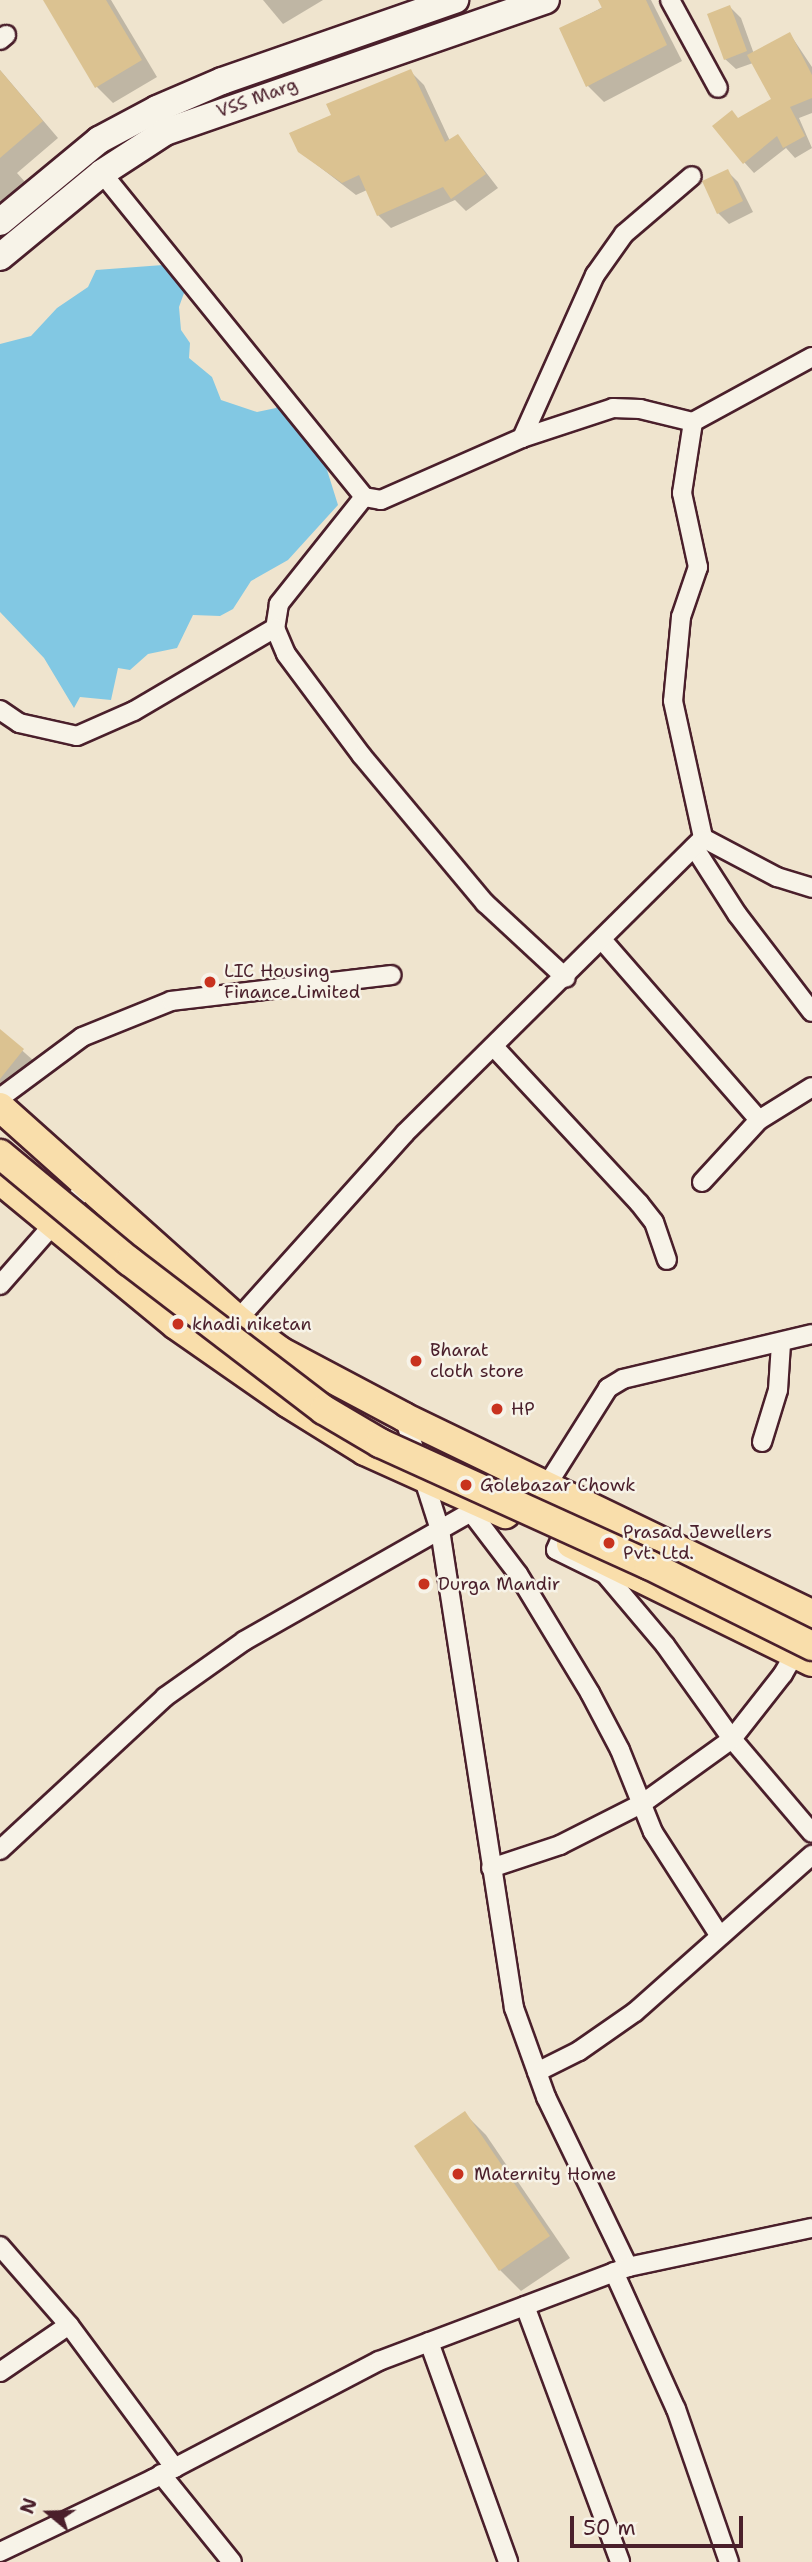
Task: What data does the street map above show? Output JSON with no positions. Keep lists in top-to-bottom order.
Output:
{
  "streets": {
    "main road": ["VSS Marg"]
  },
  "places": [
    "LIC Housing Finance Limited",
    "khadi niketan",
    "Bharat cloth store",
    "HP",
    "Golebazar Chowk",
    "Prasad Jewellers Pvt. Ltd.",
    "Durga Mandir",
    "Maternity Home"
  ],
  "scale_bar": "50 m",
  "north": "left"
}
